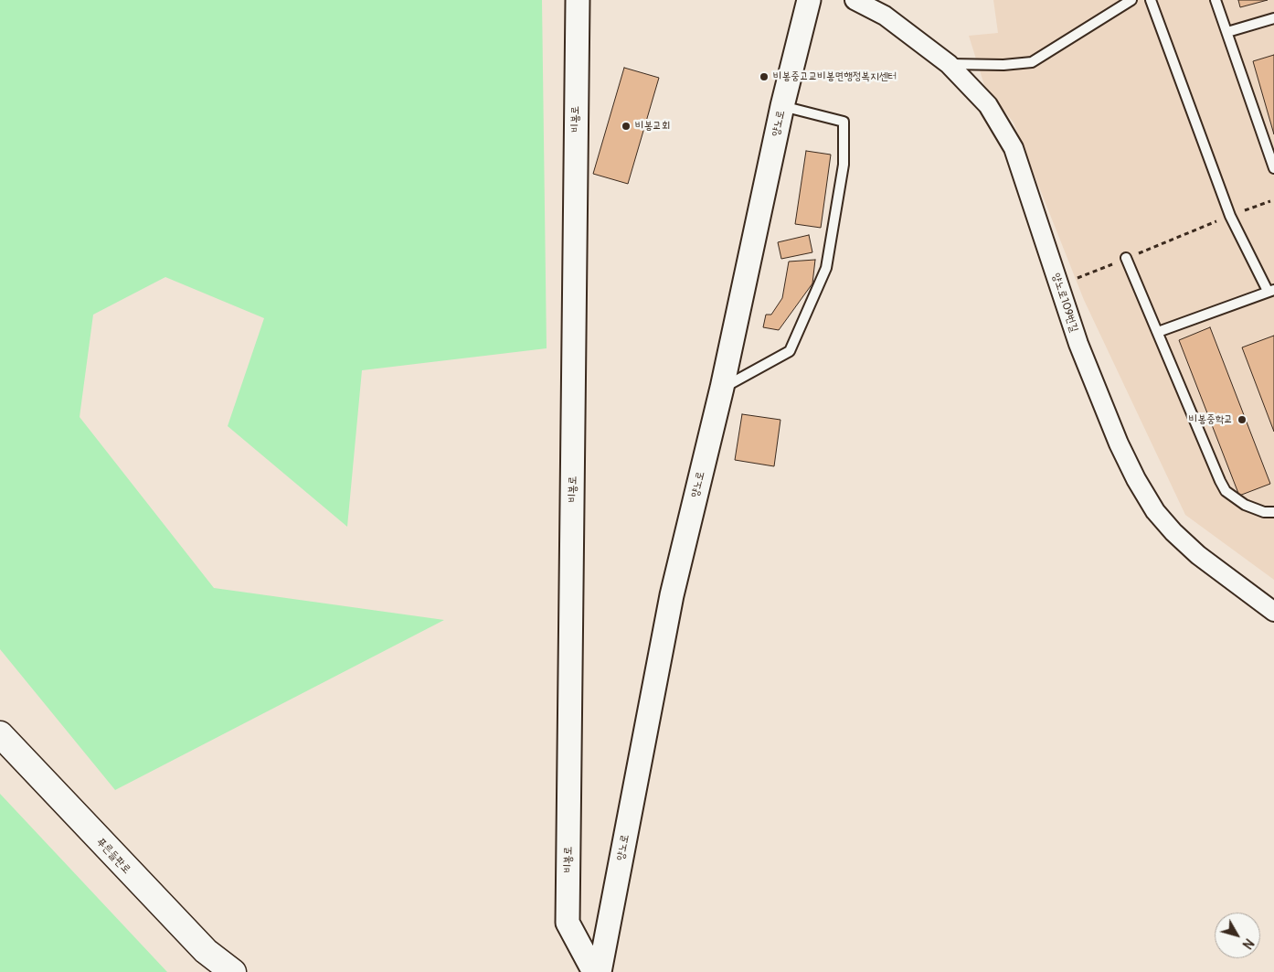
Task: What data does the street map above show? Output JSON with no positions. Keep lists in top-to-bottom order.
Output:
{
  "streets": {
    "main road": ["푸른들판로"],
    "street": ["비봉로", "양노로", "양노로109번길"]
  },
  "places": ["비봉중고교비봉면행정복지센터", "비봉교회", "비봉중학교"],
  "north": "bottom right"
}
